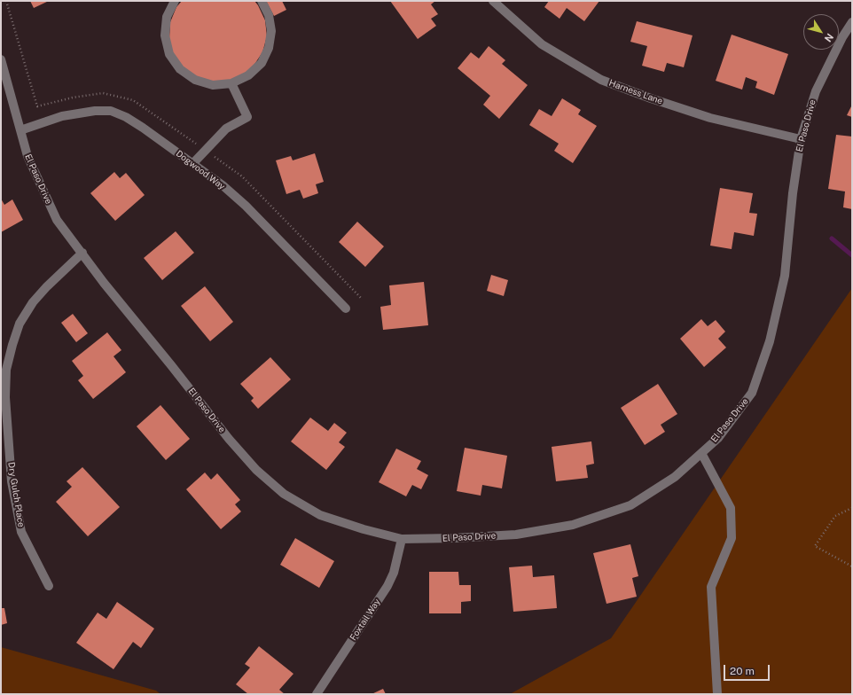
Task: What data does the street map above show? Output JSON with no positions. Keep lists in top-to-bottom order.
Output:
{
  "streets": {
    "street": [
      "Harness Lane",
      "El Paso Drive",
      "Dogwood Way",
      "Dry Gulch Place",
      "Foxtail Way"
    ]
  },
  "crossings": [
    ["Harness Lane", "El Paso Drive"],
    ["El Paso Drive", "Dogwood Way"],
    ["El Paso Drive", "Dry Gulch Place"],
    ["El Paso Drive", "Foxtail Way"]
  ],
  "scale_bar": "20 m",
  "north": "bottom right"
}
